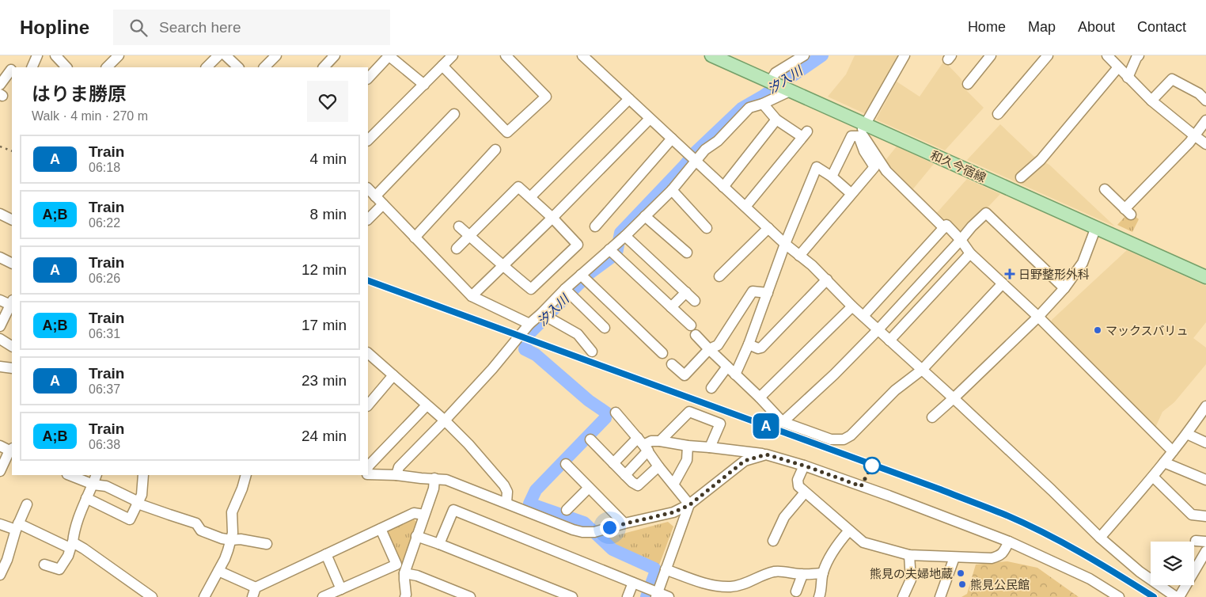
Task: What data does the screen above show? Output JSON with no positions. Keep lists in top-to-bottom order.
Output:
{
  "streets": {
    "main road": ["和久今宿線"]
  },
  "water": ["汐入川"],
  "places": {
    "health": ["日野整形外科"],
    "other": ["マックスバリュ", "熊見の夫婦地蔵", "熊見公民館"]
  },
  "page": {
    "header": "Hopline",
    "search": "Search here",
    "nav": [
      "Home",
      "Map",
      "About",
      "Contact"
    ],
    "on_map": "A",
    "heading": ["はりま勝原", "Walk · 4 min · 270 m"],
    "list": [
      {
        "mark": "A",
        "name": "Train",
        "note": "06:18",
        "value": "4 min"
      },
      {
        "mark": "A;B",
        "name": "Train",
        "note": "06:22",
        "value": "8 min"
      },
      {
        "mark": "A",
        "name": "Train",
        "note": "06:26",
        "value": "12 min"
      },
      {
        "mark": "A;B",
        "name": "Train",
        "note": "06:31",
        "value": "17 min"
      },
      {
        "mark": "A",
        "name": "Train",
        "note": "06:37",
        "value": "23 min"
      },
      {
        "mark": "A;B",
        "name": "Train",
        "note": "06:38",
        "value": "24 min"
      }
    ]
  }
}
